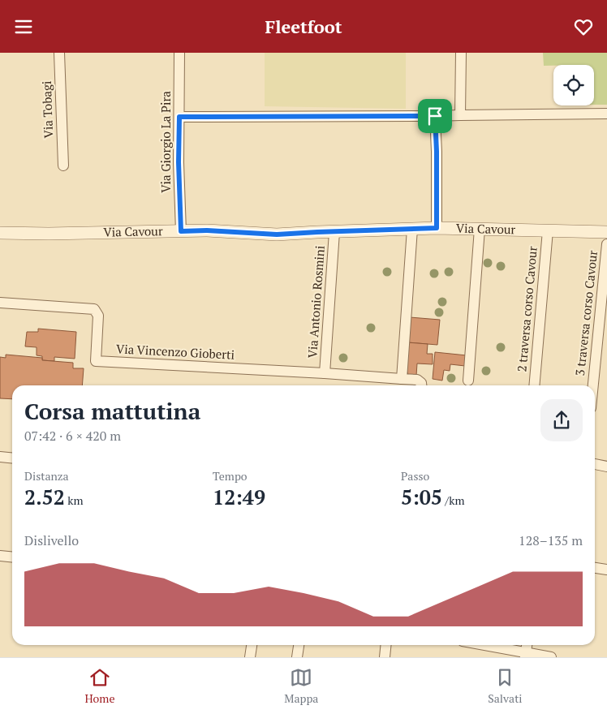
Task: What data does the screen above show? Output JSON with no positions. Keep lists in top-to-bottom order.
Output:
{
  "streets": {
    "street": [
      "Via Tobagi",
      "Via Giorgio La Pira",
      "Via Cavour",
      "Via Antonio Rosmini",
      "2 traversa corso Cavour",
      "3 traversa corso Cavour",
      "Via Vincenzo Gioberti"
    ]
  },
  "crossings": [
    ["Via Giorgio La Pira", "Via Cavour"],
    ["Via Cavour", "Via Antonio Rosmini"],
    ["Via Cavour", "2 traversa corso Cavour"],
    ["Via Antonio Rosmini", "Via Vincenzo Gioberti"]
  ],
  "page": {
    "header": "Fleetfoot",
    "heading": ["Corsa mattutina", "07:42 · 6 × 420 m"],
    "stats": [
      ["Distanza", "2.52 km"],
      ["Tempo", "12:49"],
      ["Passo", "5:05 /km"]
    ],
    "chart": ["Dislivello", "128–135 m"],
    "tabs": ["Home", "Mappa", "Salvati"]
  }
}
